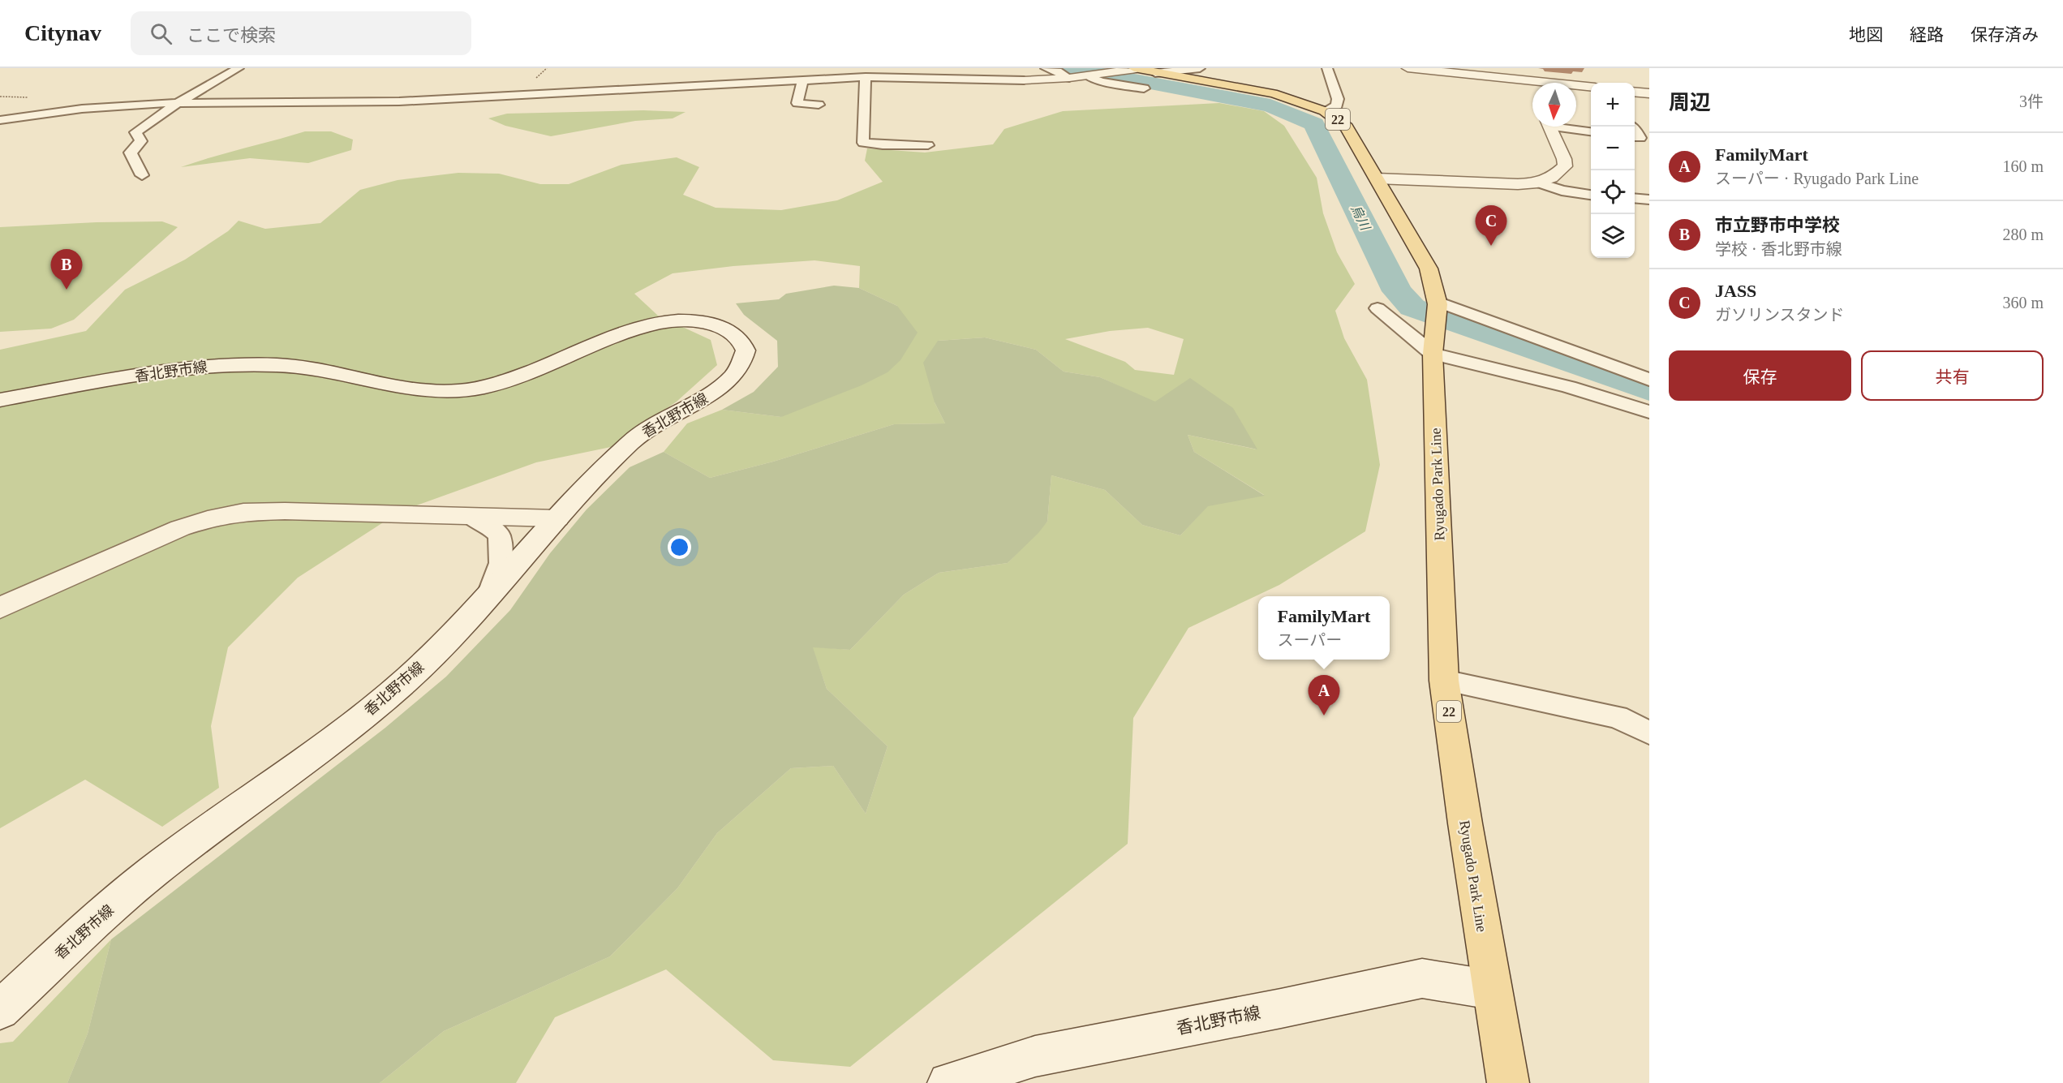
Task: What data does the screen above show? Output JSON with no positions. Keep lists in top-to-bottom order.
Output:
{
  "streets": {
    "main road": ["22", "香北野市線", "Ryugado Park Line"]
  },
  "crossings": [
    ["香北野市線", "Ryugado Park Line"]
  ],
  "water": ["烏川"],
  "north": "bottom",
  "page": {
    "header": "Citynav",
    "search": "ここで検索",
    "nav": ["地図", "経路", "保存済み"],
    "heading": ["周辺", "3件"],
    "map_buttons": ["+", "−"],
    "list": [
      {
        "mark": "A",
        "name": "FamilyMart",
        "note": "スーパー · Ryugado Park Line",
        "value": "160 m"
      },
      {
        "mark": "B",
        "name": "市立野市中学校",
        "note": "学校 · 香北野市線",
        "value": "280 m"
      },
      {
        "mark": "C",
        "name": "JASS",
        "note": "ガソリンスタンド",
        "value": "360 m"
      }
    ],
    "pins": ["C", "B", "A"],
    "buttons": ["保存", "共有"],
    "popup": ["FamilyMart", "スーパー"]
  }
}
